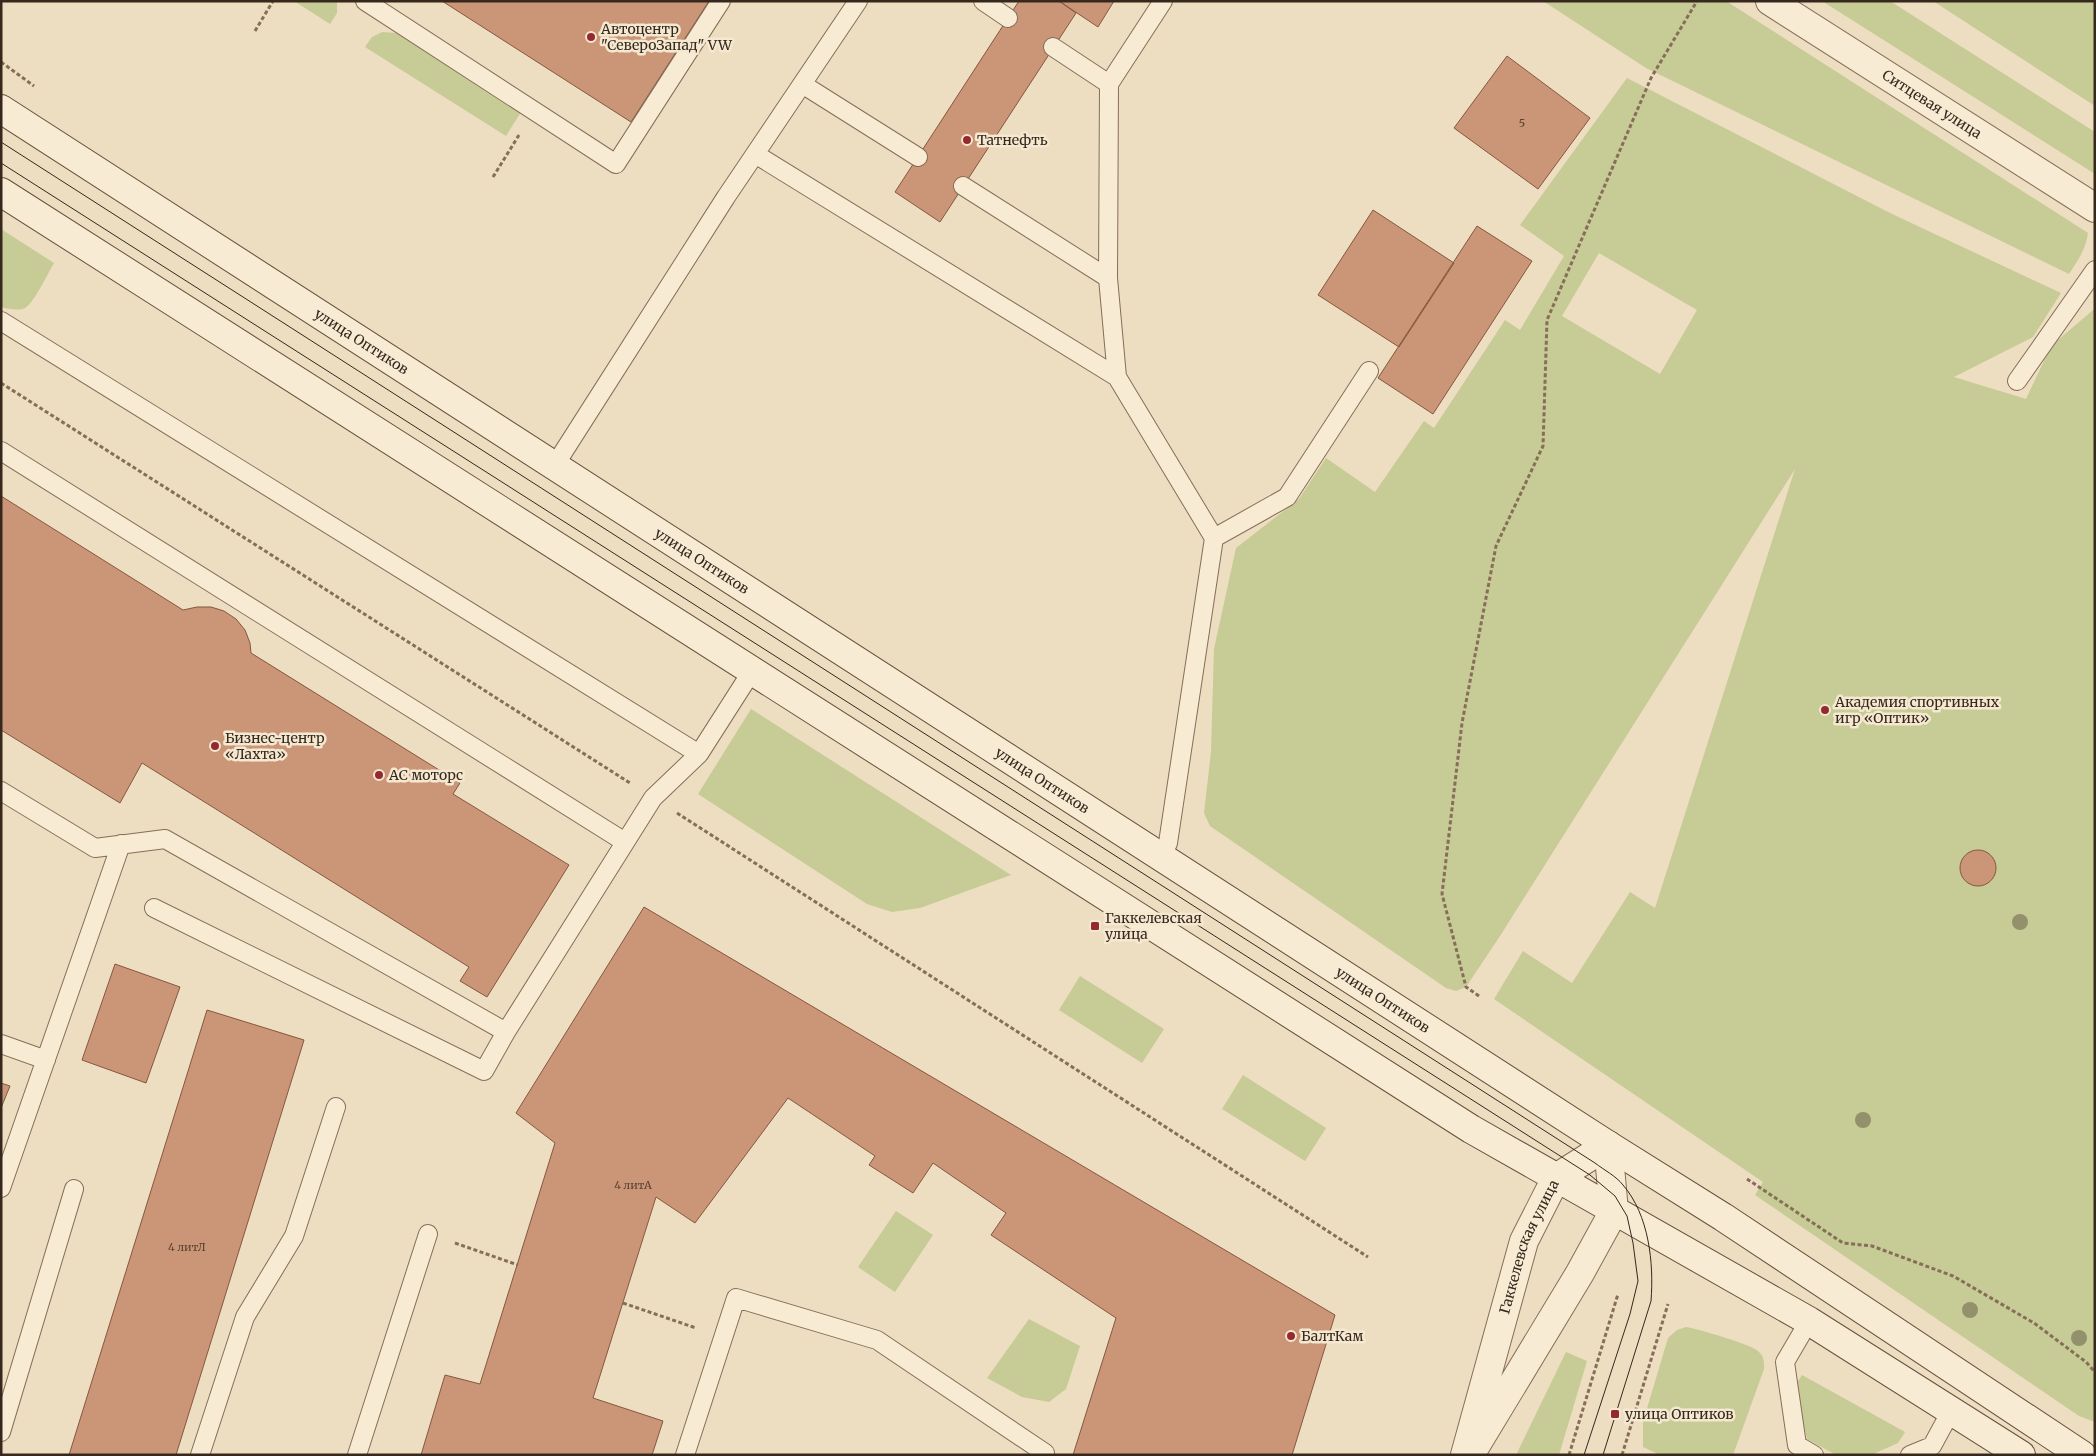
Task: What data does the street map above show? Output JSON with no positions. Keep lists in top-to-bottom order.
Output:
{
  "streets": {
    "main road": ["Ситцевая улица", "улица Оптиков", "Гаккелевская улица"]
  },
  "crossings": [
    ["улица Оптиков", "Гаккелевская улица"]
  ],
  "places": {
    "other": [
      "Автоцентр \"СевероЗапад\" VW",
      "Татнефть",
      "Академия спортивных игр «Оптик»",
      "Бизнес-центр «Лахта»",
      "АС моторс",
      "БалтКам"
    ],
    "transit": ["Гаккелевская улица", "улица Оптиков"]
  },
  "house_numbers": ["5", "4 литА", "4 литЛ"]
}
